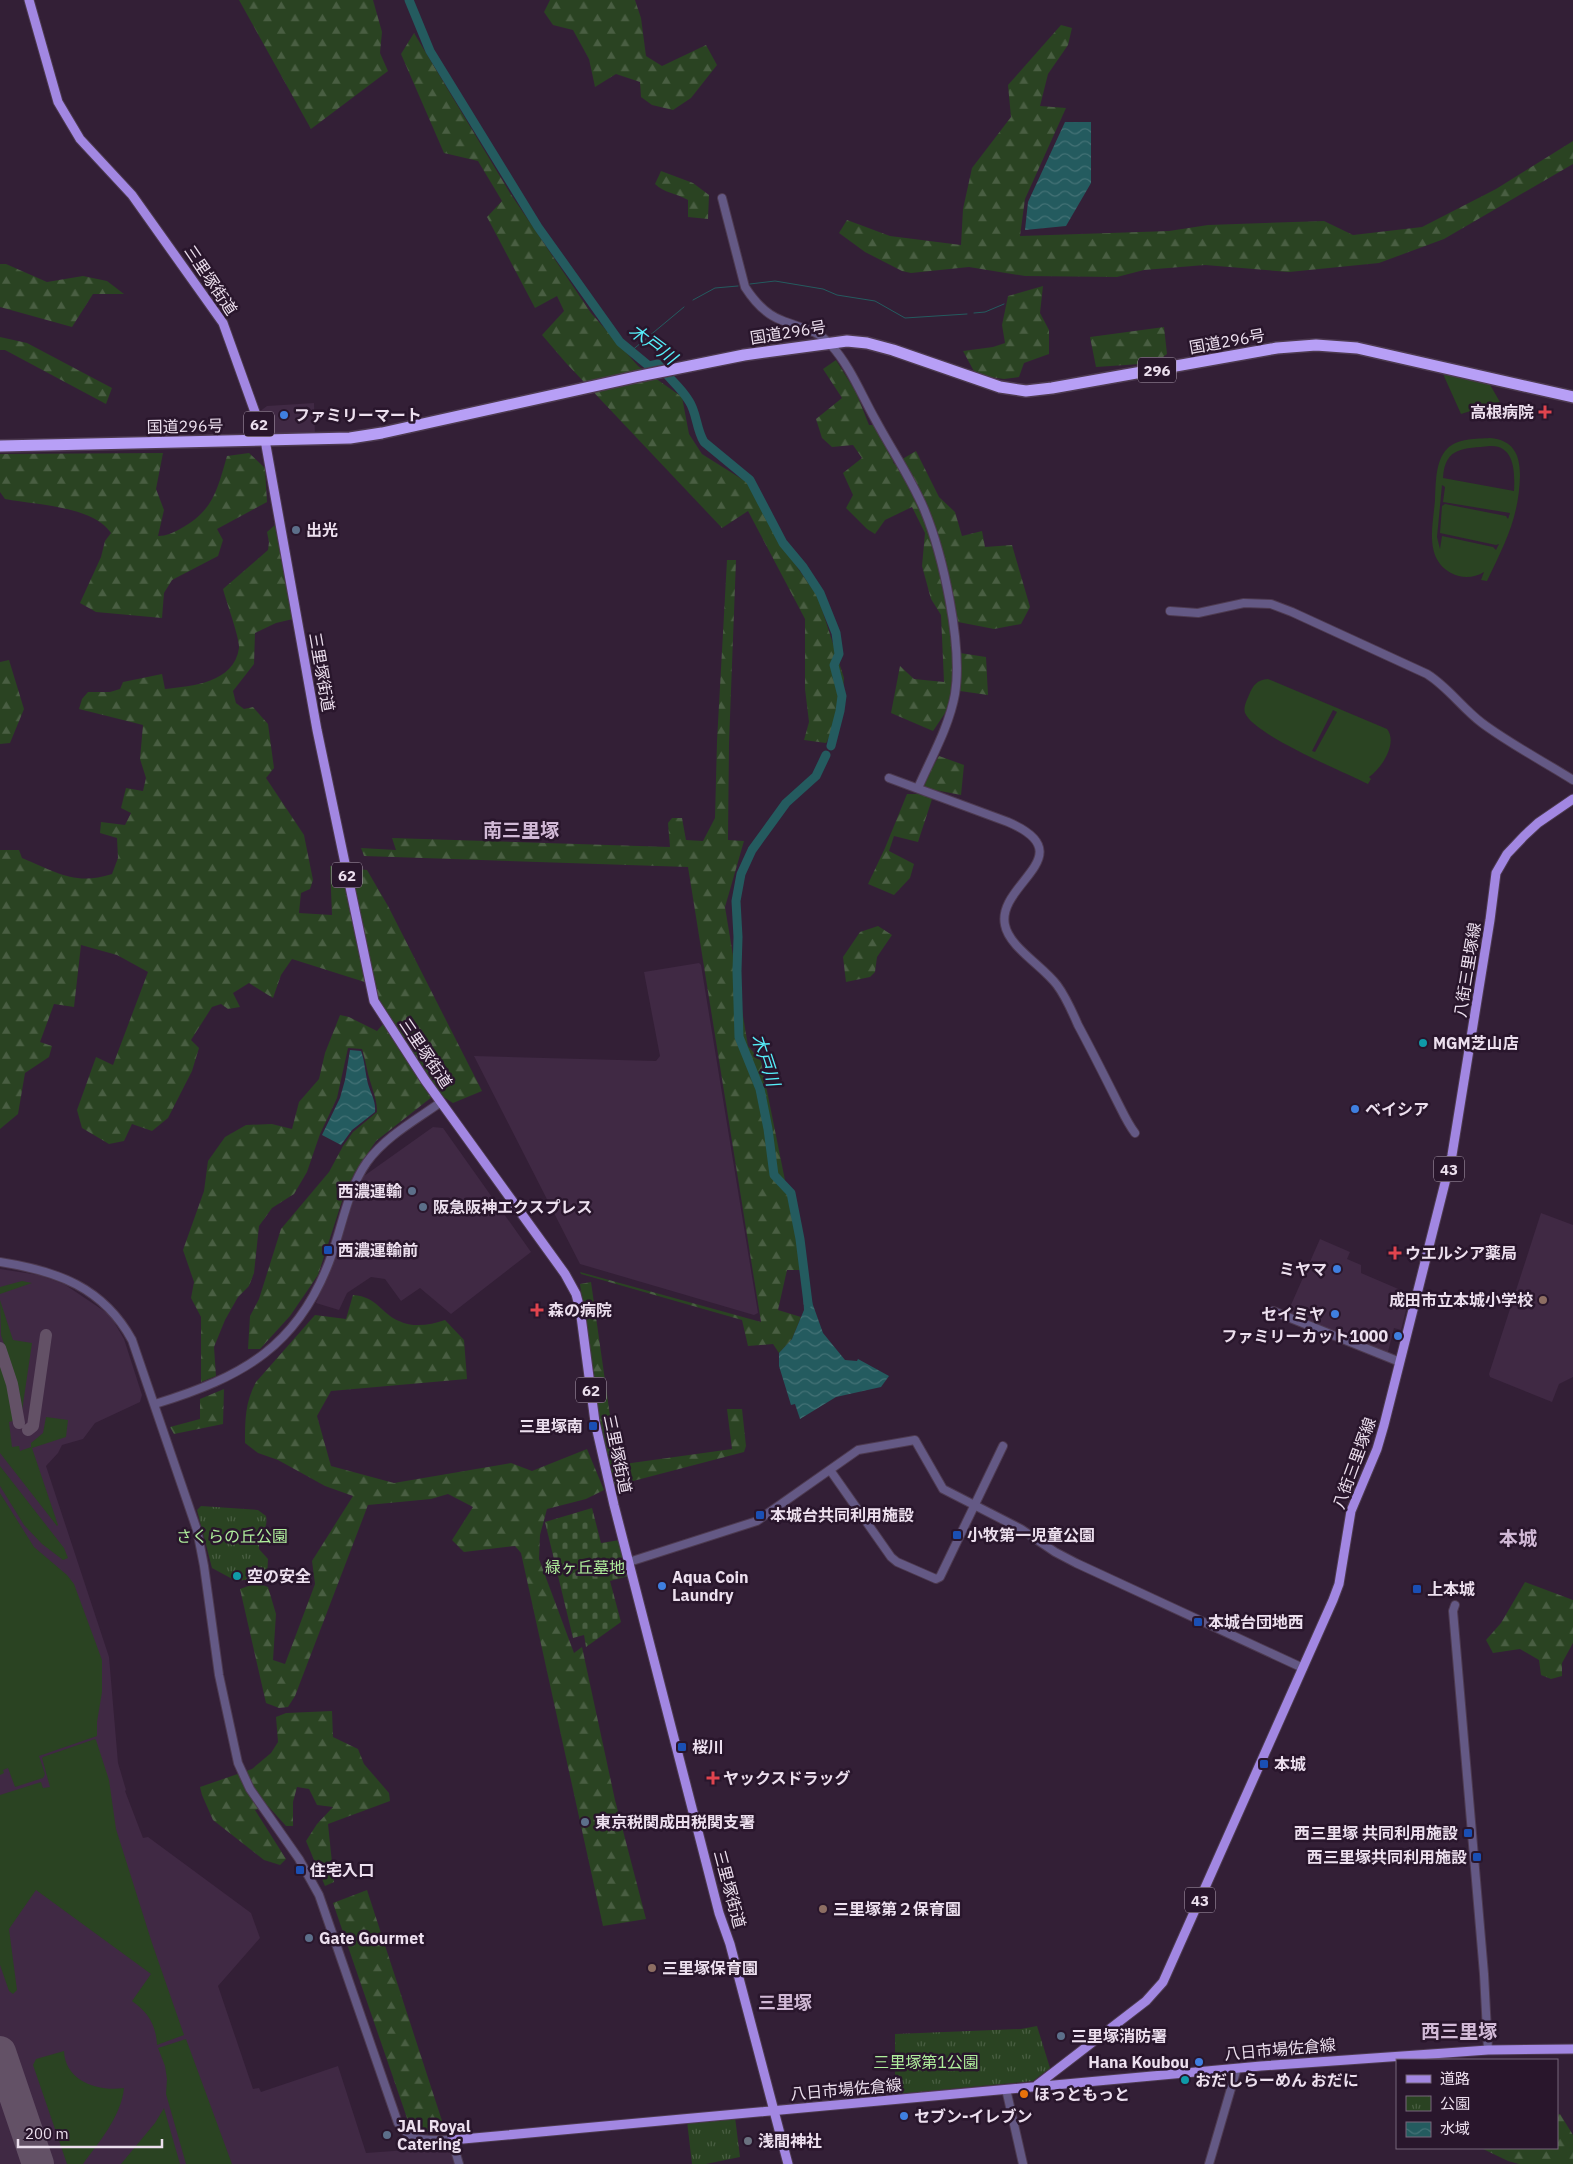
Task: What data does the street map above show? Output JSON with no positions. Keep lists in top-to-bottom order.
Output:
{
  "streets": {
    "highway": ["国道296号", "296"],
    "main road": [
      "三里塚街道",
      "62",
      "八街三里塚線",
      "43",
      "八日市場佐倉線"
    ]
  },
  "crossings": [
    ["三里塚街道", "国道296号"],
    ["三里塚街道", "八日市場佐倉線"],
    ["八街三里塚線", "八日市場佐倉線"]
  ],
  "districts": [
    "南三里塚",
    "本城",
    "三里塚",
    "西三里塚"
  ],
  "water": ["木戸川"],
  "parks": ["さくらの丘公園", "緑ヶ丘墓地", "三里塚第1公園"],
  "places": {
    "health": [
      "高根病院",
      "ウエルシア薬局",
      "森の病院",
      "ヤックスドラッグ"
    ],
    "other": [
      "ファミリーマート",
      "出光",
      "MGM芝山店",
      "ベイシア",
      "西濃運輸",
      "阪急阪神エクスプレス",
      "ミヤマ",
      "成田市立本城小学校",
      "セイミヤ",
      "ファミリーカット1000",
      "空の安全",
      "Aqua Coin Laundry",
      "東京税関成田税関支署",
      "三里塚第２保育園",
      "Gate Gourmet",
      "三里塚保育園",
      "三里塚消防署",
      "Hana Koubou",
      "おだしらーめん おだに",
      "ほっともっと",
      "セブン-イレブン",
      "JAL Royal Catering",
      "浅間神社"
    ],
    "transit": [
      "西濃運輸前",
      "三里塚南",
      "本城台共同利用施設",
      "小牧第一児童公園",
      "上本城",
      "本城台団地西",
      "桜川",
      "本城",
      "西三里塚 共同利用施設",
      "西三里塚共同利用施設",
      "住宅入口"
    ]
  },
  "legend": ["道路", "公園", "水域"],
  "scale_bar": "200 m"
}
